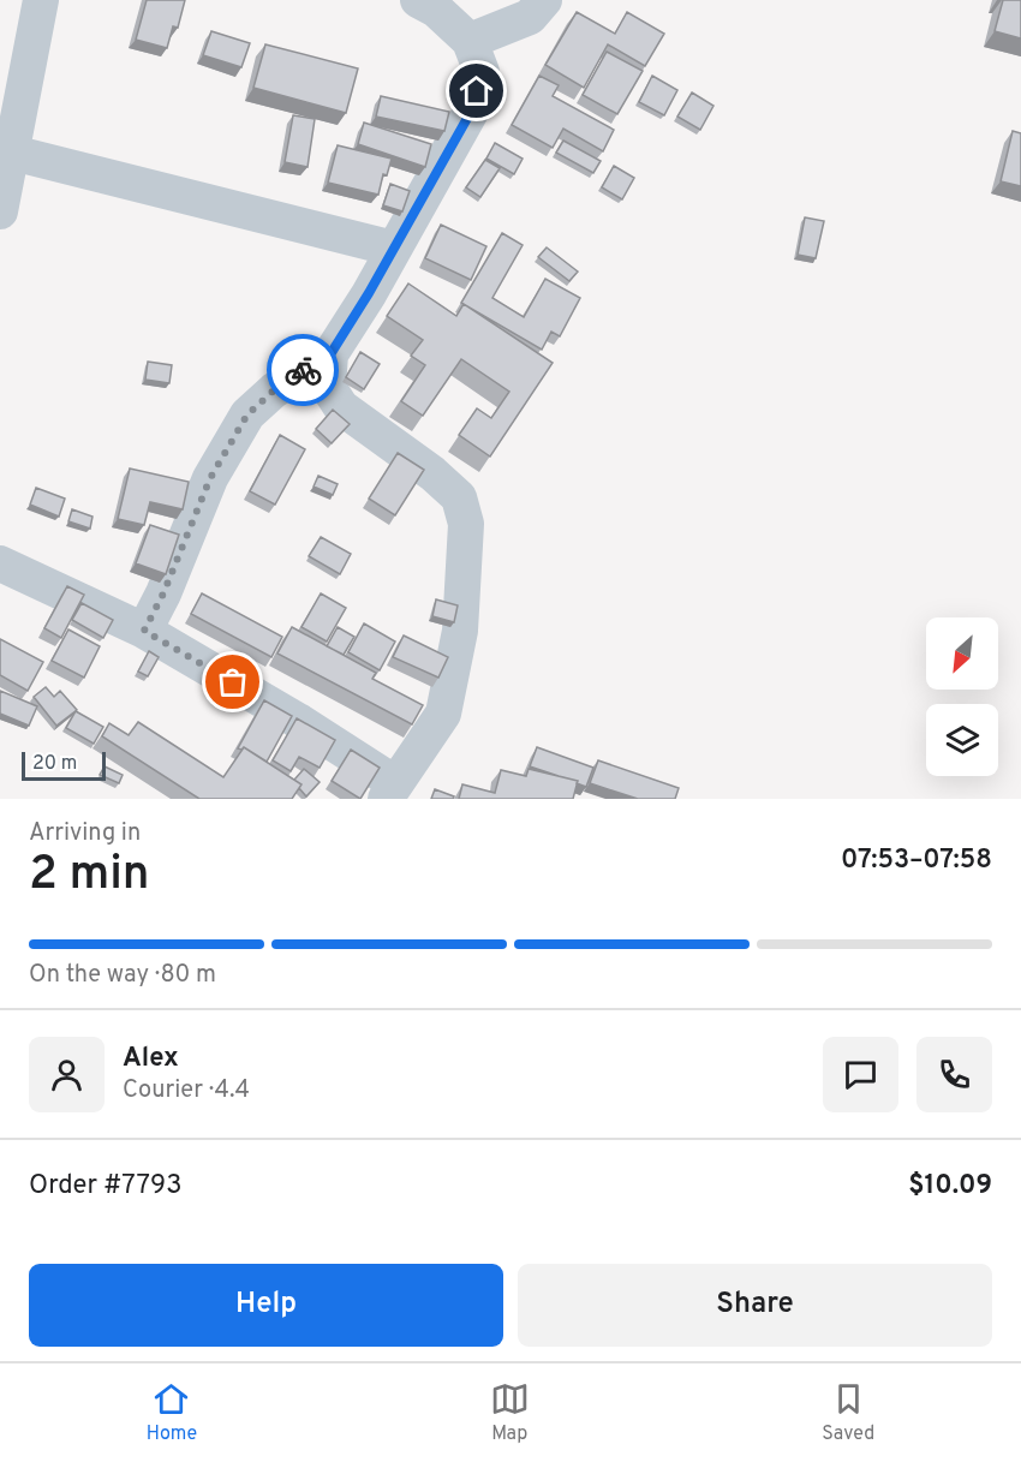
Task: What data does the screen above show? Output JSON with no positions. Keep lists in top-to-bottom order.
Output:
{
  "scale_bar": "20 m",
  "north": "bottom left",
  "page": {
    "scale": "20 m",
    "heading": ["2 min", "Arriving in", "07:53–07:58"],
    "panel": [
      "Alex",
      "Courier · 4.4",
      "Order #7793",
      "$10.09"
    ],
    "bar": "On the way · 80 m",
    "buttons": ["Help", "Share"],
    "tabs": ["Home", "Map", "Saved"]
  }
}
